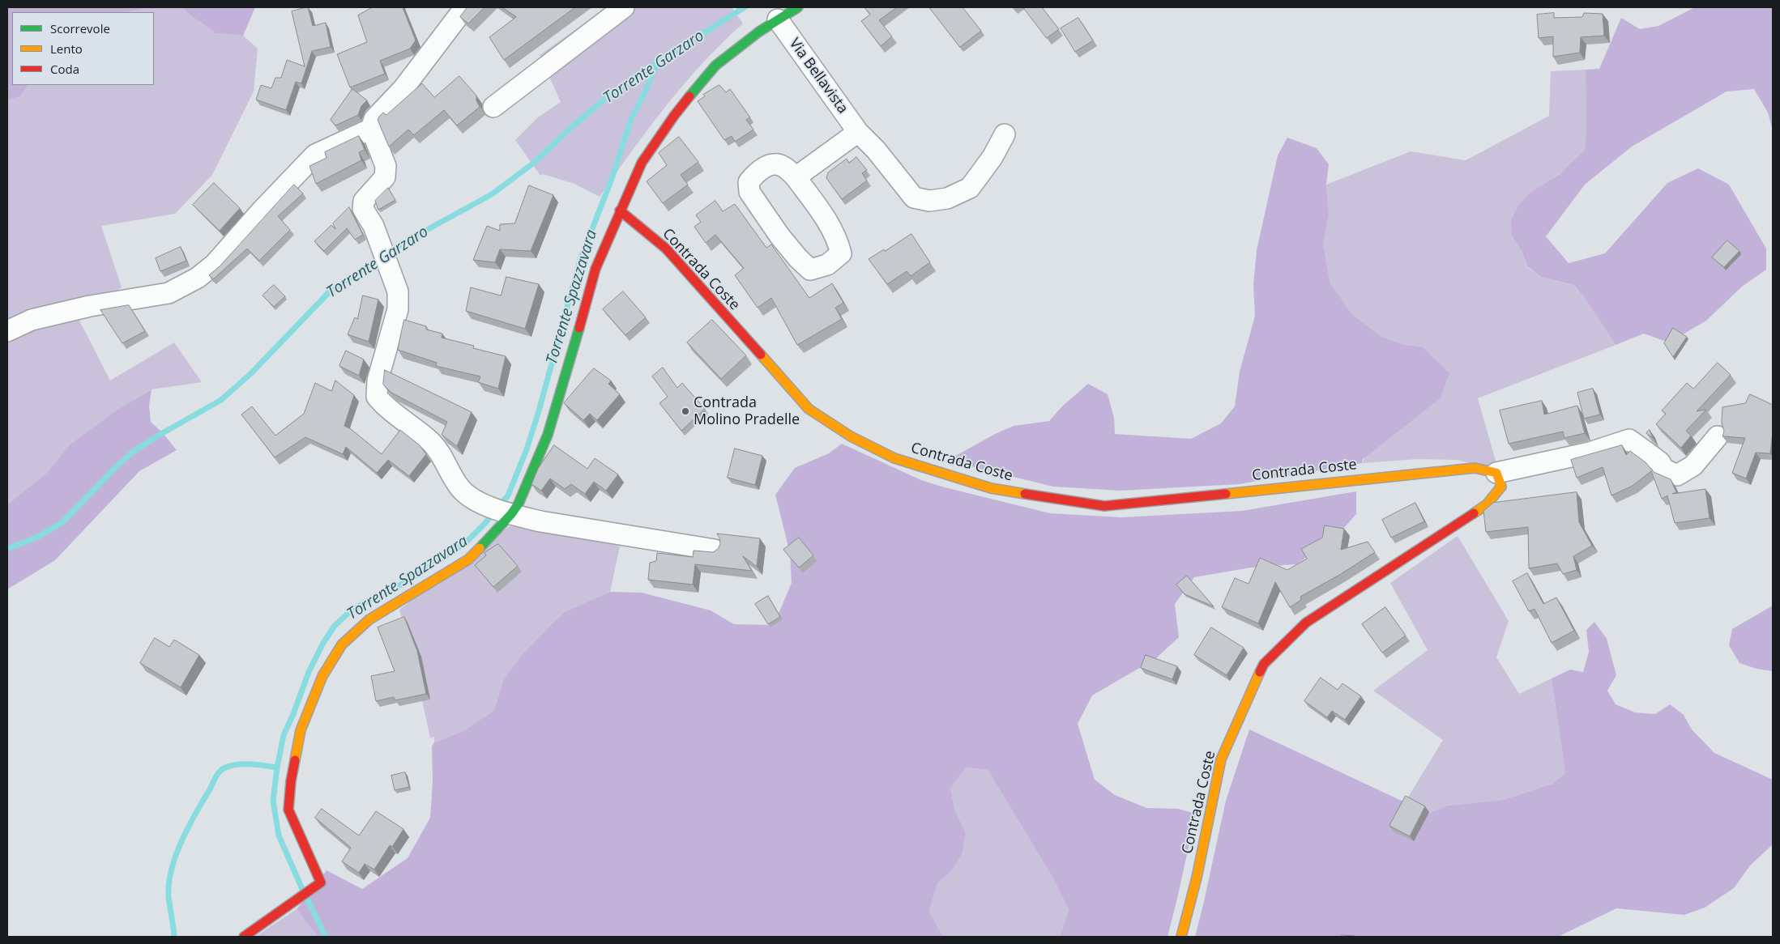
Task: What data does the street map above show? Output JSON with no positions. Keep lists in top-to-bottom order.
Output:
{
  "streets": {
    "street": ["Via Bellavista", "Contrada Coste"]
  },
  "water": ["Torrente Garzaro", "Torrente Spazzavara"],
  "places": ["Contrada Molino Pradelle"],
  "legend": ["Scorrevole", "Lento", "Coda"]
}
